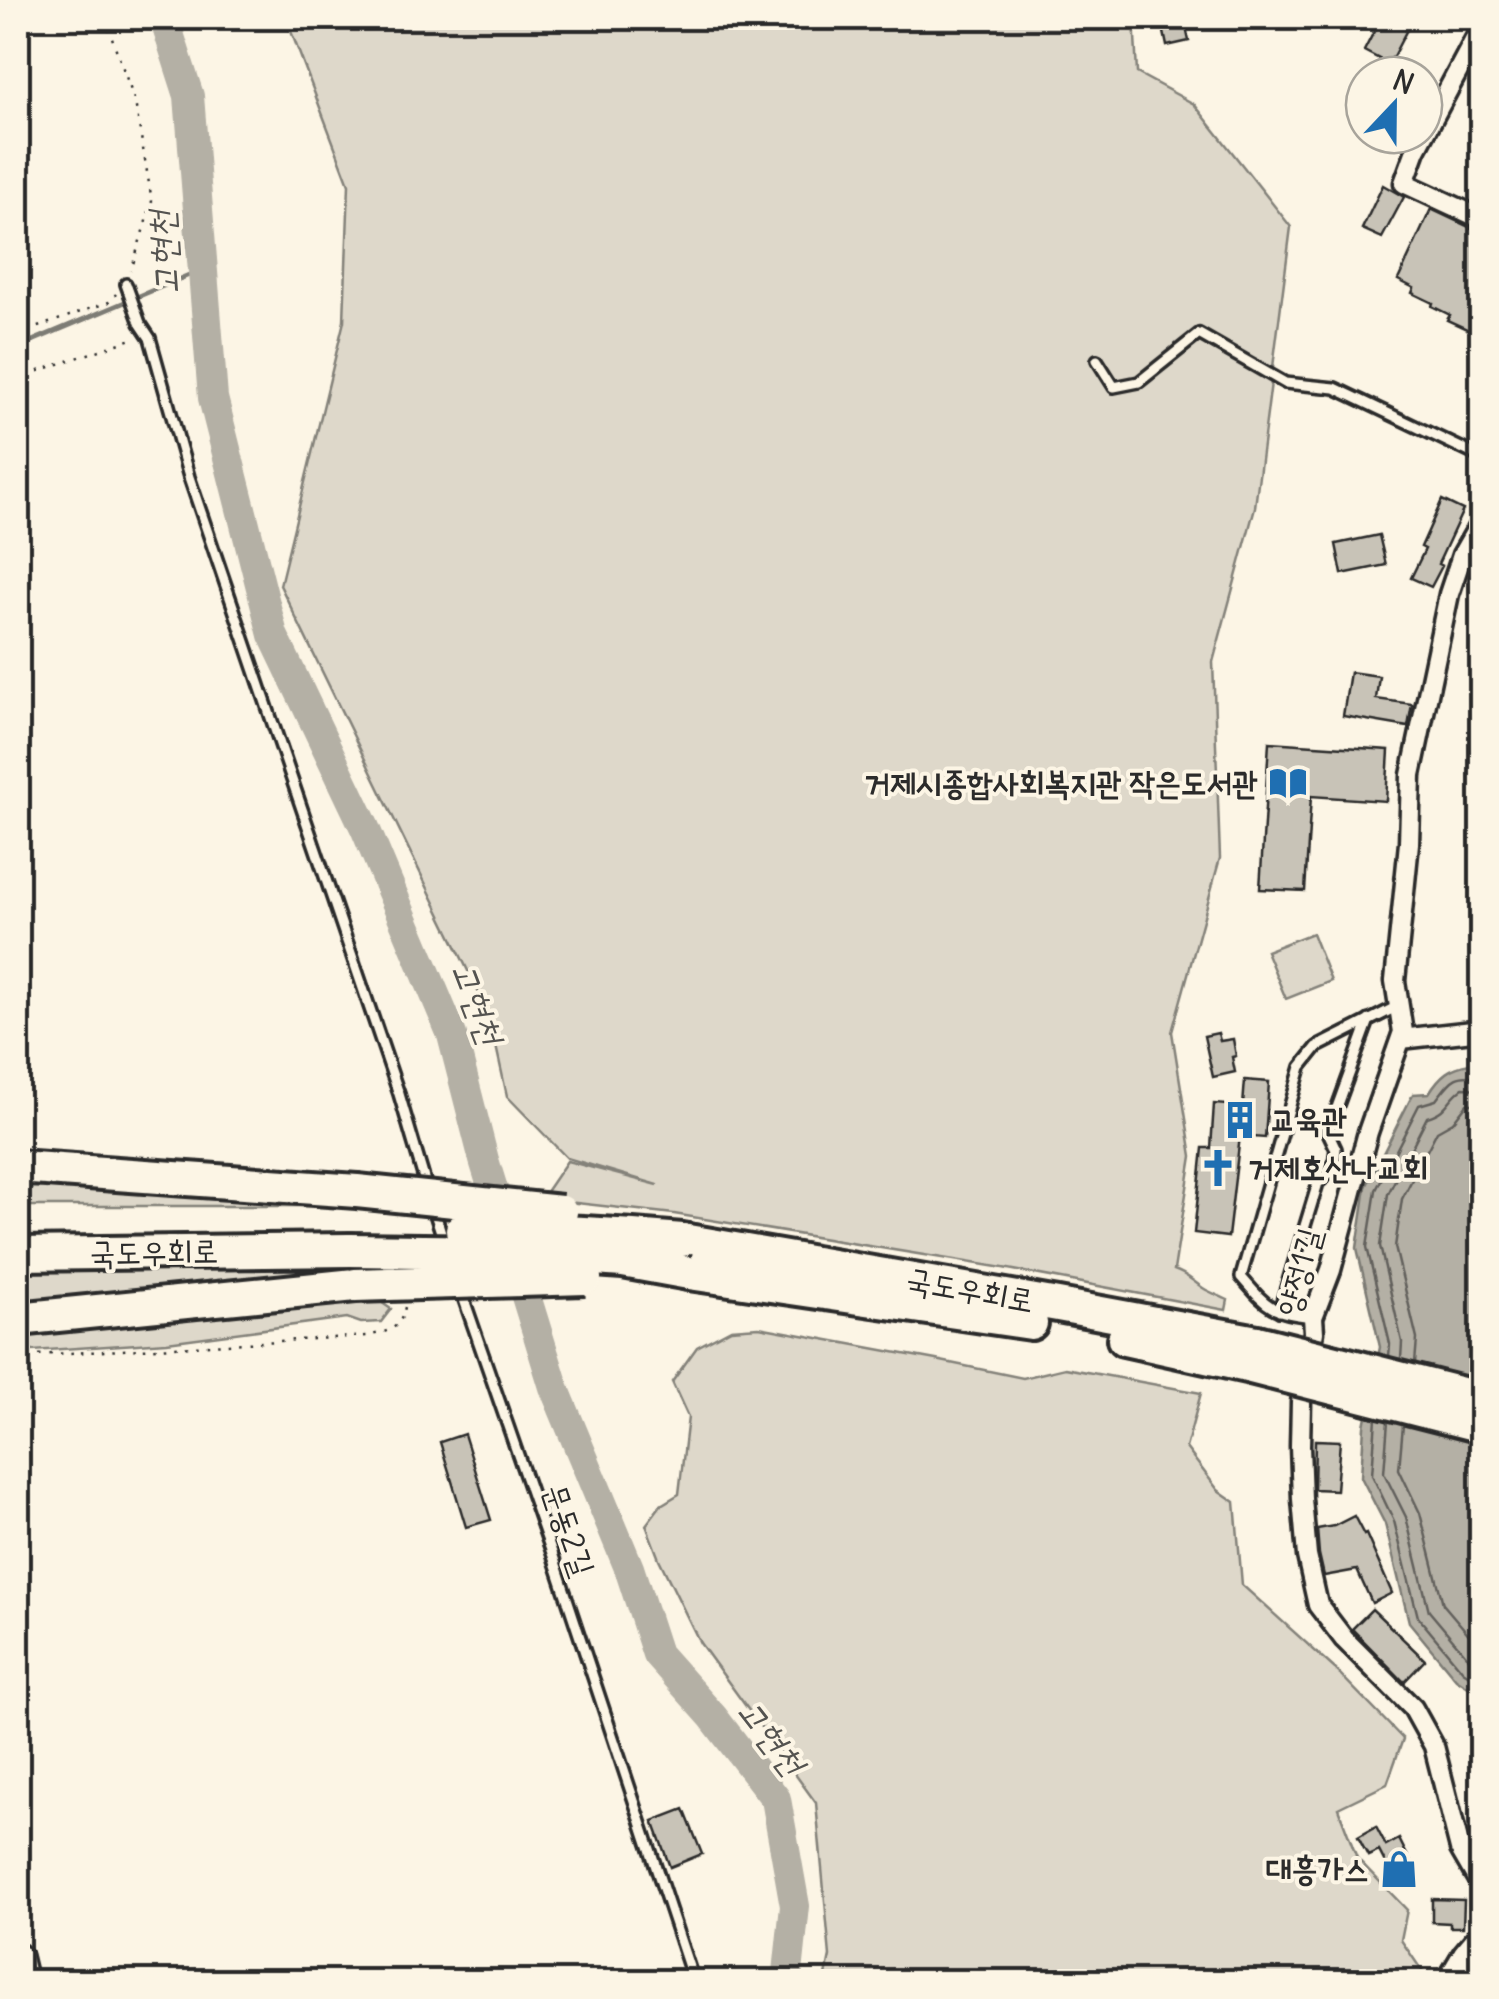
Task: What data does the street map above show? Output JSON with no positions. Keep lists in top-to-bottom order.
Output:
{
  "streets": {
    "highway": ["국도우회로"],
    "street": ["양정1길"],
    "lane": ["문동2길"]
  },
  "water": ["고현천"],
  "places": {
    "library": ["거제시종합사회복지관 작은도서관"],
    "building": ["교육관"],
    "church": ["거제호산나교회"],
    "shop": ["대흥가스"]
  },
  "north": "top"
}
